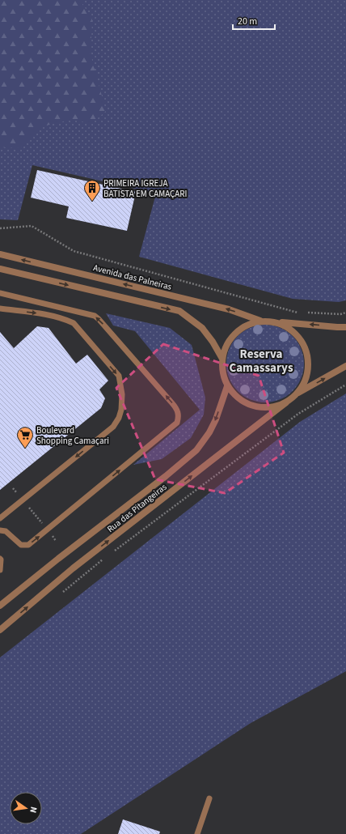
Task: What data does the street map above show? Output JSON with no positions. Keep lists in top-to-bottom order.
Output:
{
  "streets": {
    "street": ["Avenida das Palneiras", "Rua das Pitangeiras"]
  },
  "crossings": [
    ["Avenida das Palneiras", "Rua das Pitangeiras"]
  ],
  "districts": ["Reserva Camassarys"],
  "places": {
    "building": ["PRIMEIRA IGREJA BATISTA EM CAMAÇARI"],
    "supermarket": ["Boulevard Shopping Camaçari"]
  },
  "scale_bar": "20 m",
  "north": "right"
}
